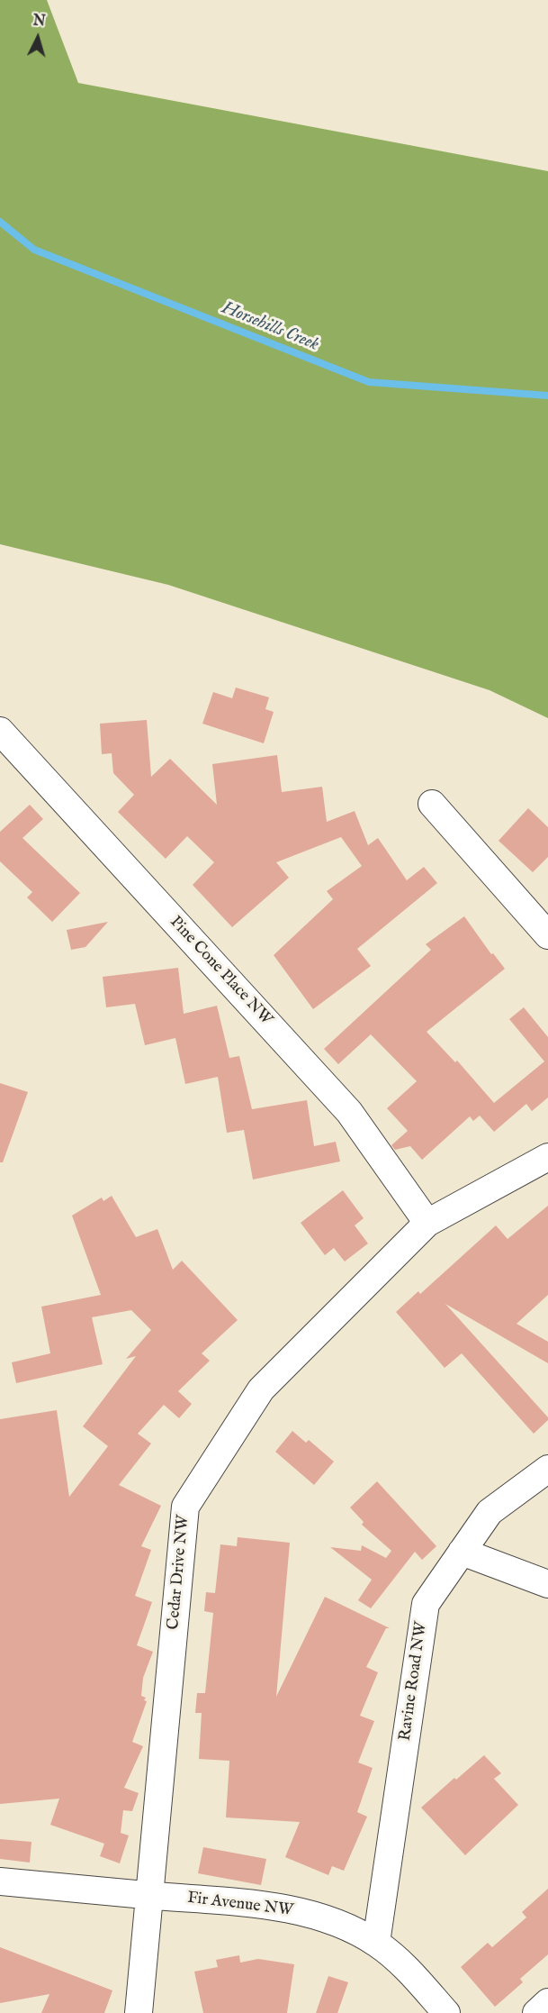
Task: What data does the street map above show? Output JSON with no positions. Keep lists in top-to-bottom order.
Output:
{
  "streets": {
    "street": [
      "Pine Cone Place NW",
      "Cedar Drive NW",
      "Ravine Road NW",
      "Fir Avenue NW"
    ]
  },
  "crossings": [
    ["Pine Cone Place NW", "Cedar Drive NW"],
    ["Cedar Drive NW", "Fir Avenue NW"],
    ["Ravine Road NW", "Fir Avenue NW"]
  ],
  "water": ["Horsehills Creek"],
  "north": "top"
}
